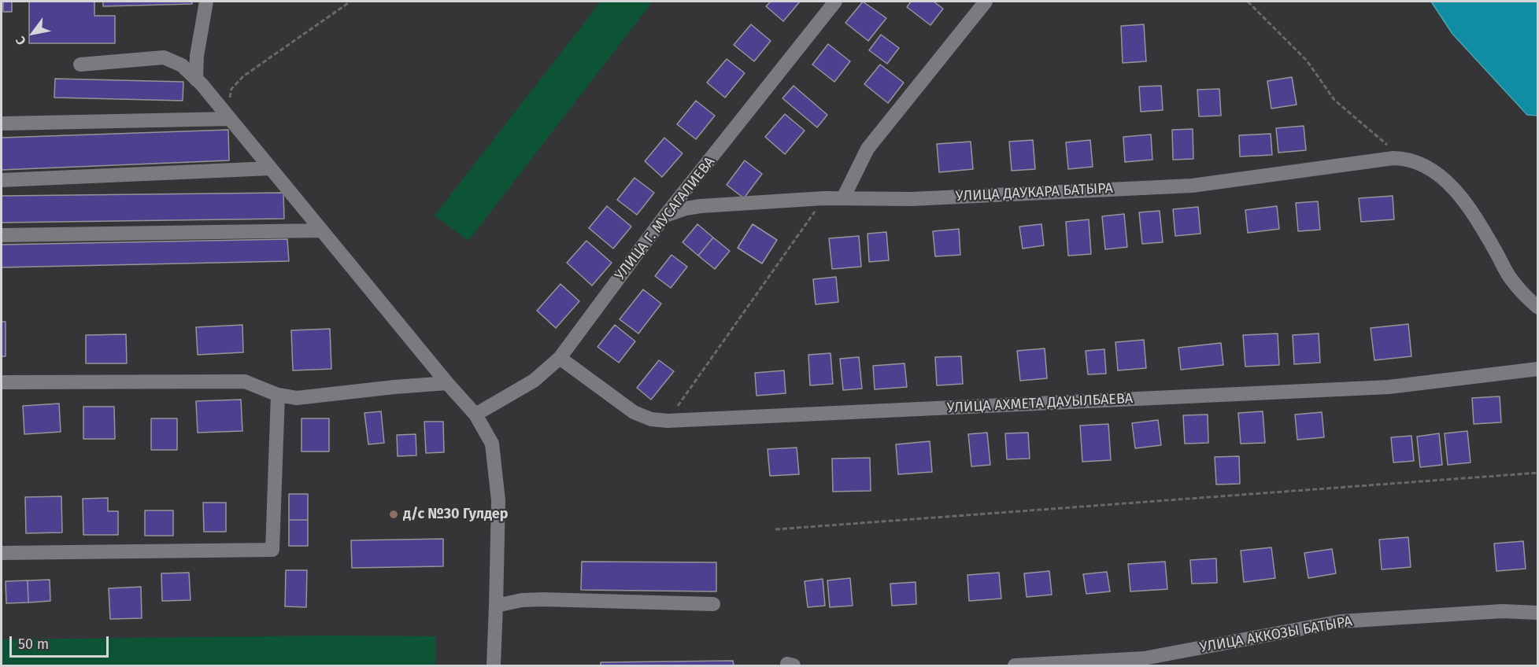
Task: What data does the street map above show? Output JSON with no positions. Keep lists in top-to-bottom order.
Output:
{
  "streets": {
    "street": [
      "УЛИЦА ДАУКАРА БАТЫРА",
      "УЛИЦА Г. МУСАГАЛИЕВА",
      "УЛИЦА АХМЕТА ДАУЫЛБАЕВА",
      "УЛИЦА АККОЗЫ БАТЫРА"
    ]
  },
  "crossings": [
    ["УЛИЦА ДАУКАРА БАТЫРА", "УЛИЦА Г. МУСАГАЛИЕВА"],
    ["УЛИЦА Г. МУСАГАЛИЕВА", "УЛИЦА АХМЕТА ДАУЫЛБАЕВА"]
  ],
  "places": ["д/с №30 Гулдер"],
  "scale_bar": "50 m",
  "north": "bottom left"
}
